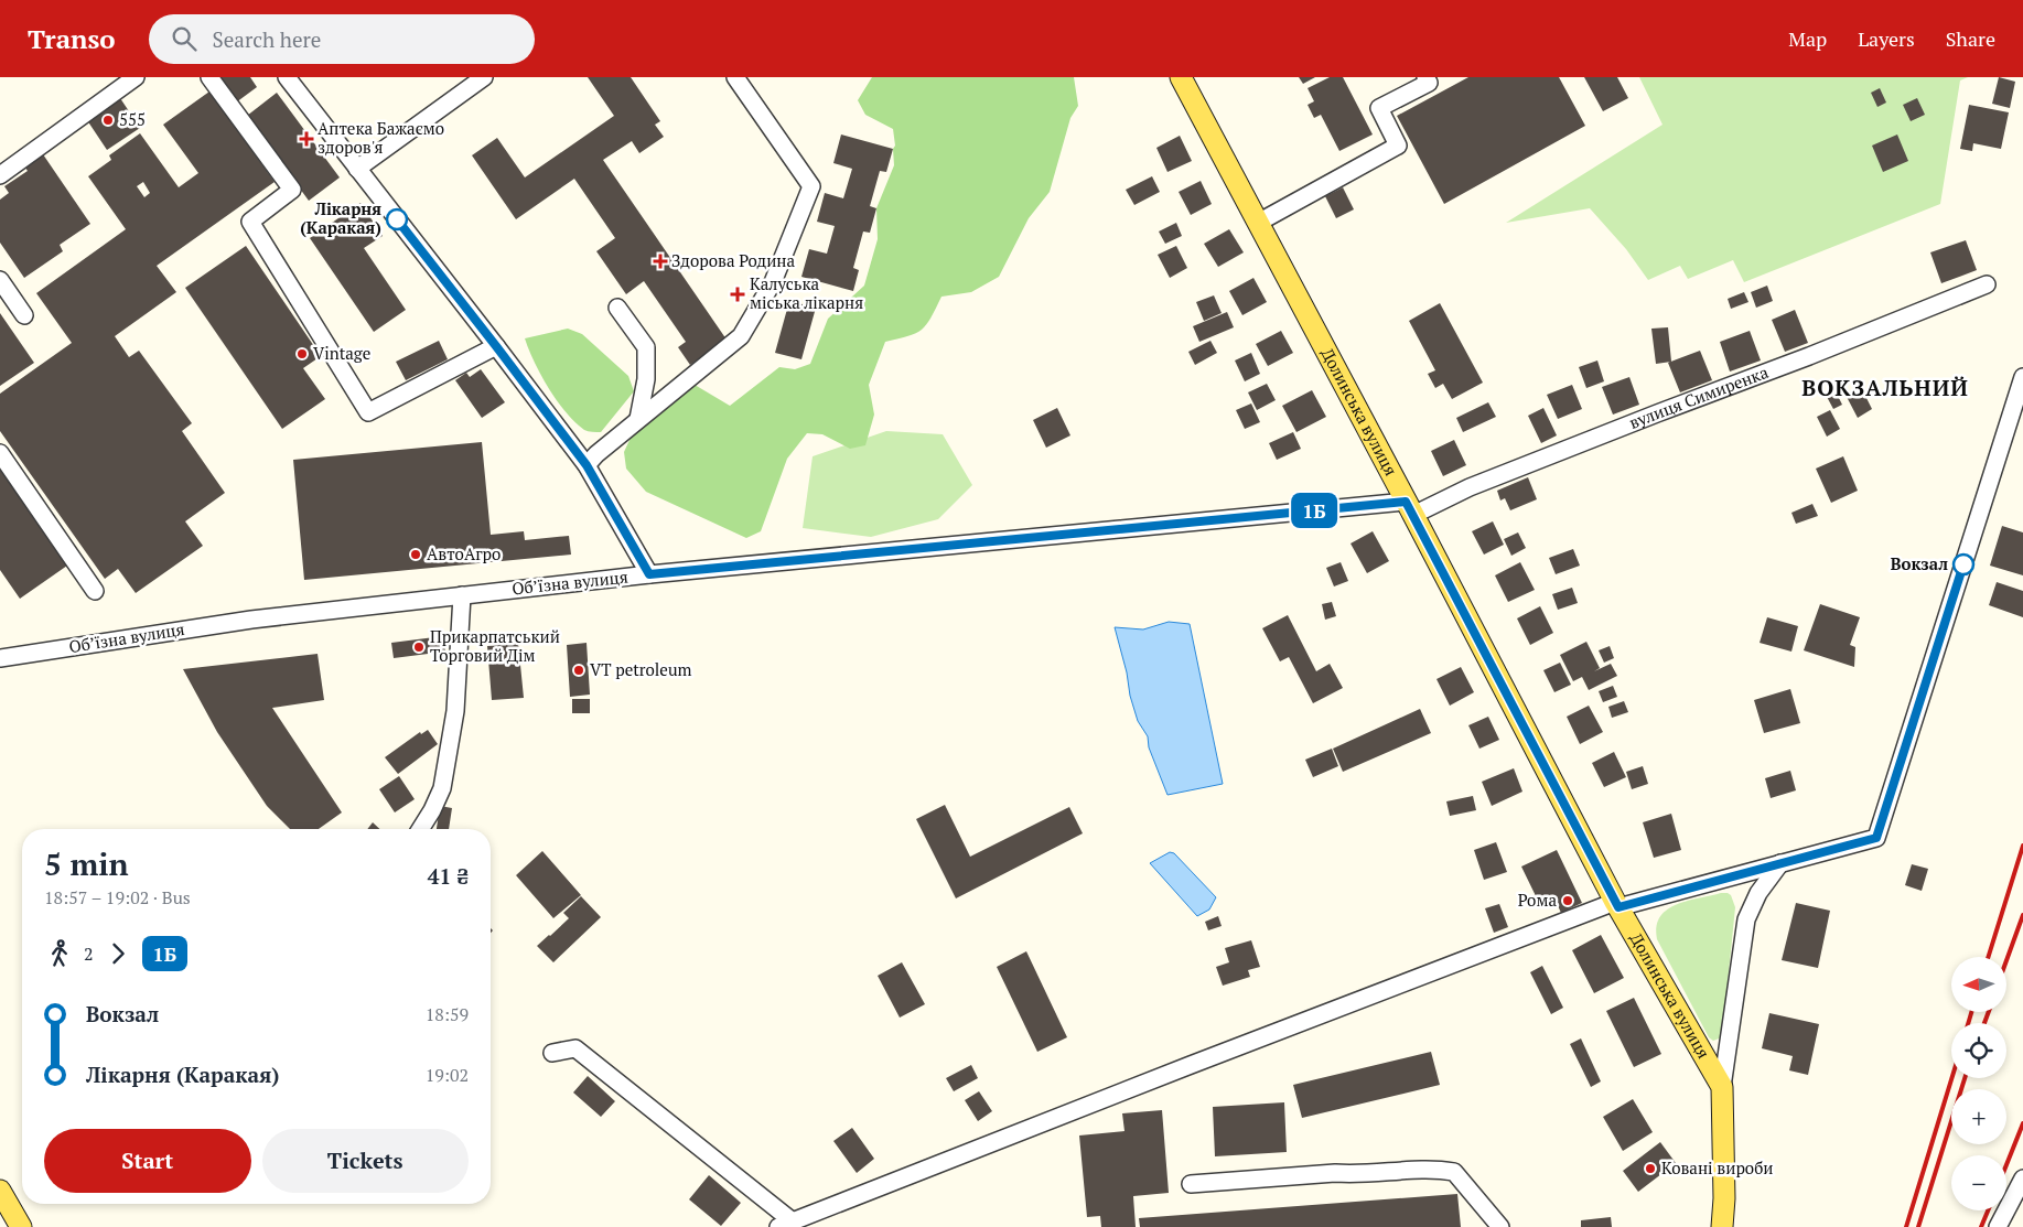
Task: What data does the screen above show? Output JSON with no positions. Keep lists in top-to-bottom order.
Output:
{
  "streets": {
    "main road": ["Долинська вулиця"],
    "street": ["вулиця Симиренка", "Обʼїзна вулиця"]
  },
  "crossings": [
    ["вулиця Симиренка", "Долинська вулиця"],
    ["вулиця Симиренка", "Обʼїзна вулиця"],
    ["Долинська вулиця", "Обʼїзна вулиця"]
  ],
  "districts": ["ВОКЗАЛЬНИЙ"],
  "places": {
    "other": [
      "555",
      "Лікарня (Каракая)",
      "Vintage",
      "АвтоАгро",
      "Вокзал",
      "Прикарпатський Торговий Дім",
      "VT petroleum",
      "Рома",
      "Ковані вироби"
    ],
    "health": ["Аптека Бажаємо здоров'я", "Здорова Родина", "Калуська міська лікарня"]
  },
  "lines": ["bus line 1Б"],
  "north": "left",
  "page": {
    "header": "Transo",
    "search": "Search here",
    "nav": ["Map", "Layers", "Share"],
    "on_map": "1Б",
    "heading": ["5 min", "18:57 – 19:02 · Bus", "41 ₴"],
    "legs": ["2", "1Б"],
    "map_buttons": ["+", "−"],
    "list": [
      {
        "name": "Вокзал",
        "value": "18:59"
      },
      {
        "name": "Лікарня (Каракая)",
        "value": "19:02"
      }
    ],
    "buttons": ["Start", "Tickets"]
  }
}
